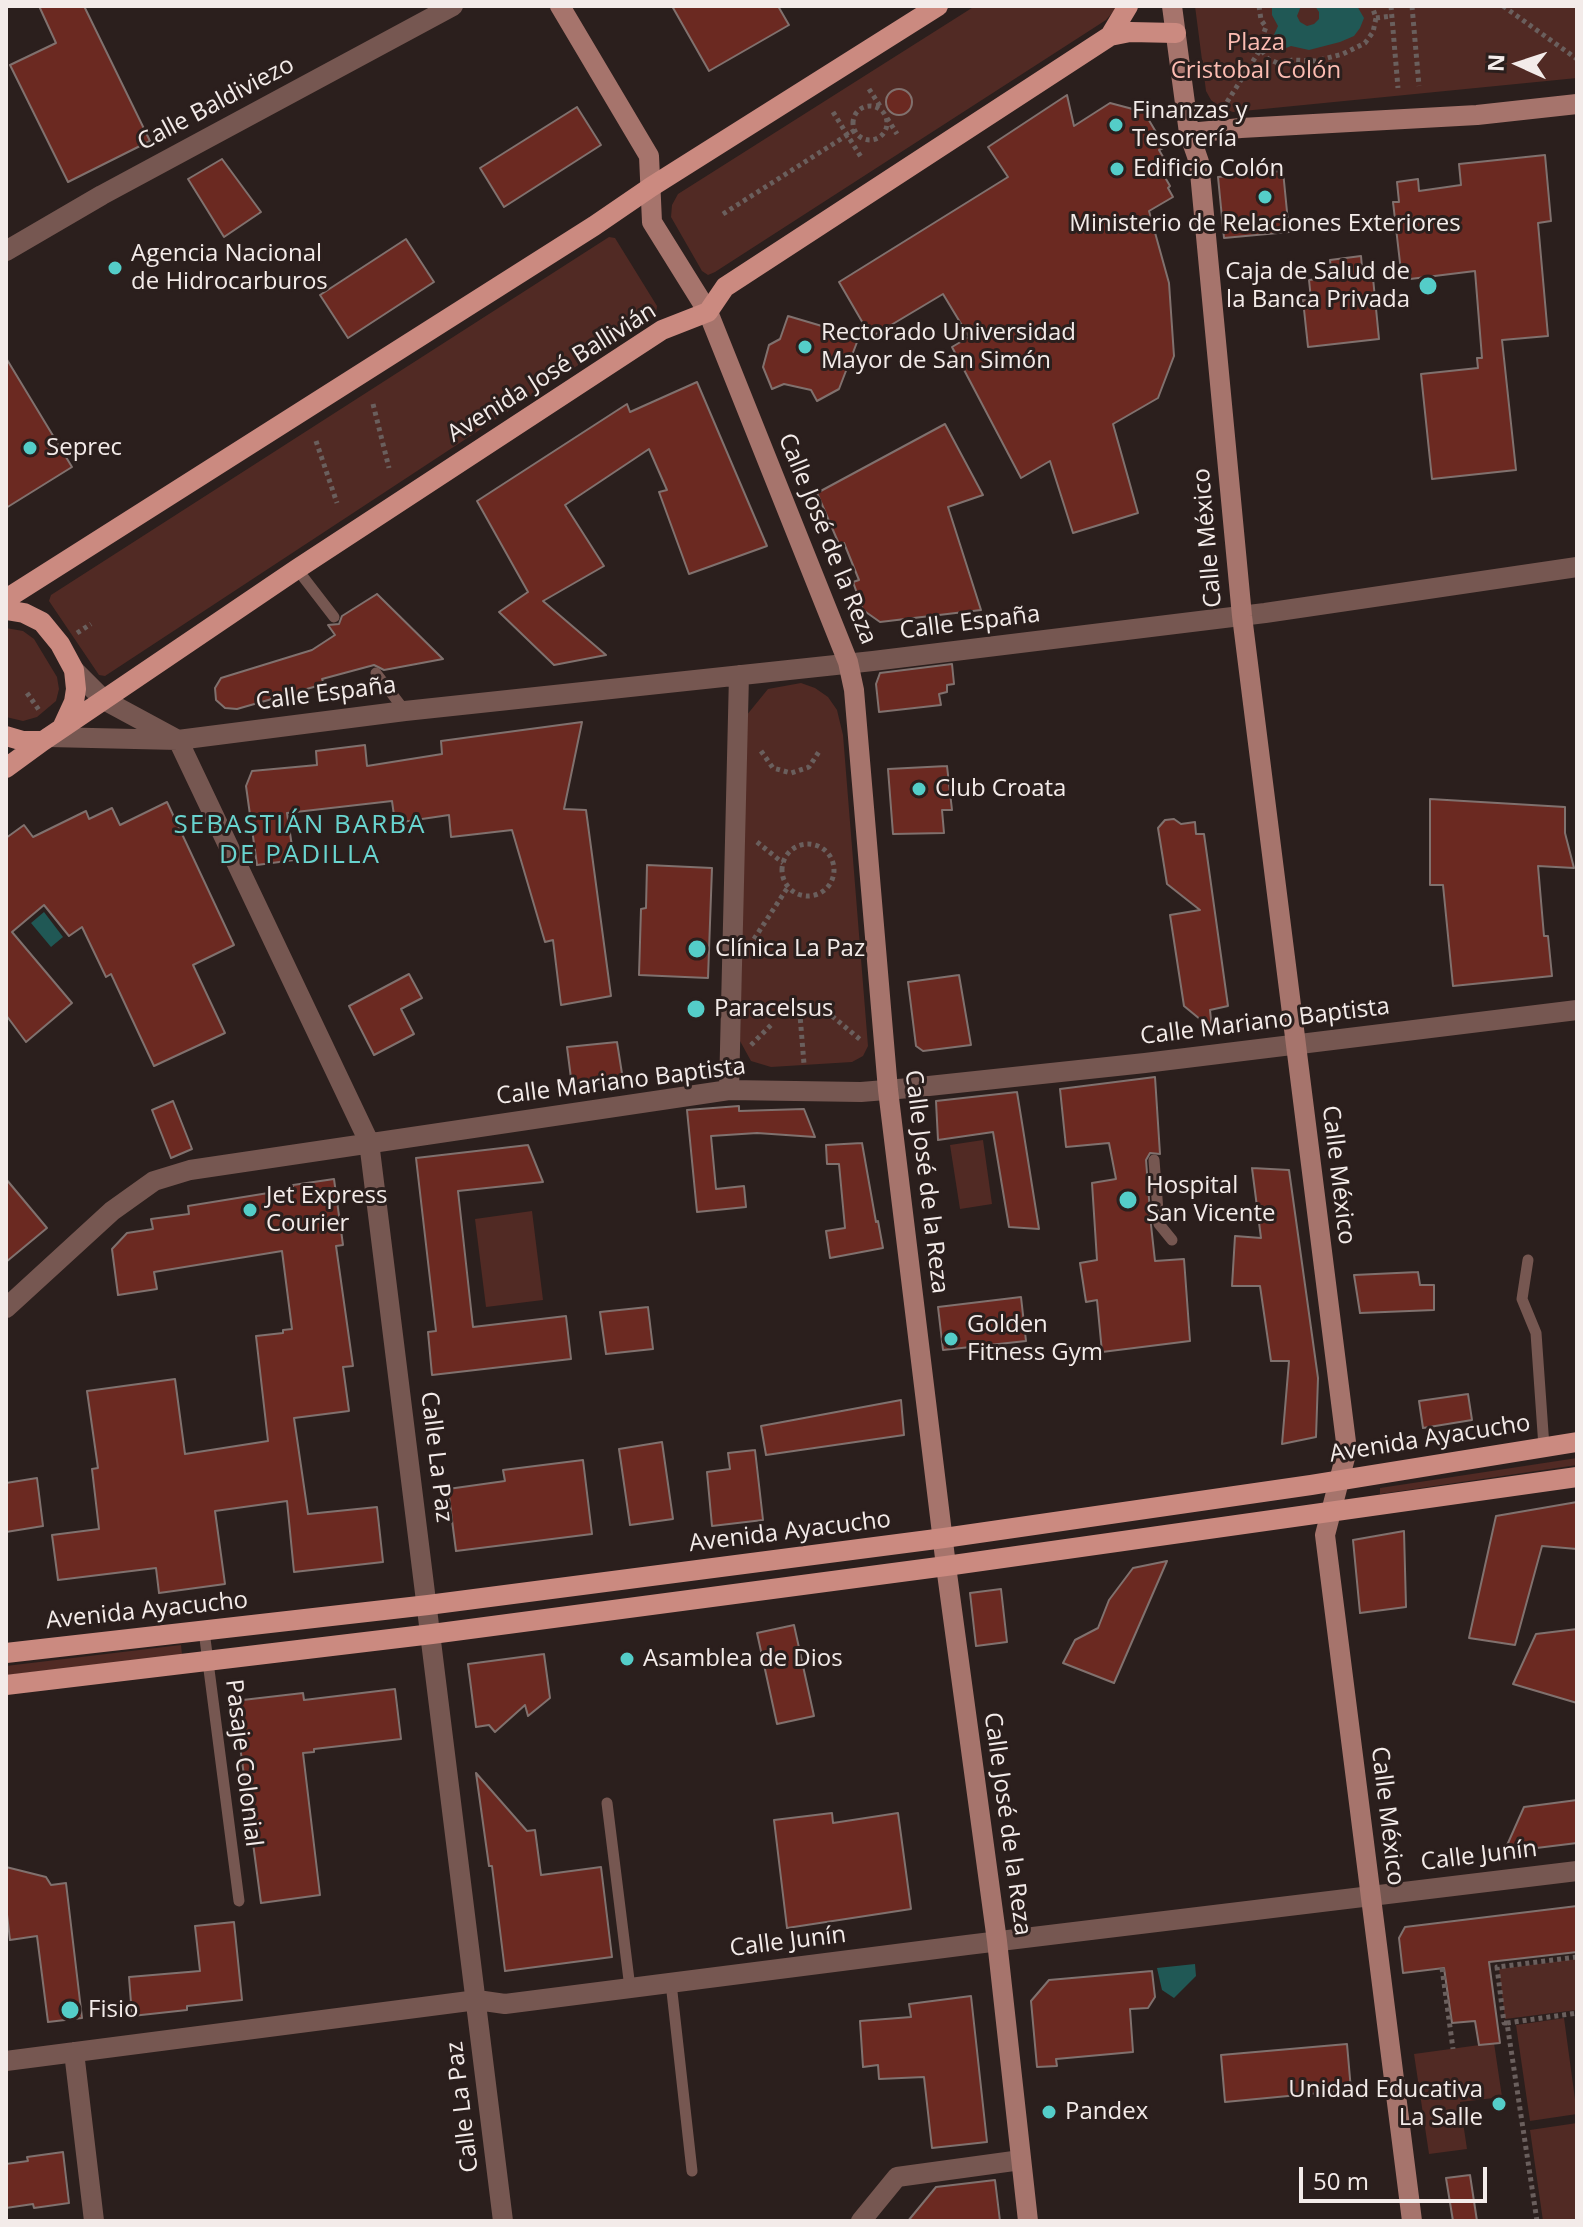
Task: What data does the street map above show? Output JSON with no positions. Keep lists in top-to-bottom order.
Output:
{
  "streets": {
    "main road": [
      "Avenida José Ballivián",
      "Calle México",
      "Calle José de la Reza",
      "Avenida Ayacucho"
    ],
    "street": [
      "Calle Baldiviezo",
      "Calle España",
      "Calle Mariano Baptista",
      "Calle La Paz",
      "Calle Junín"
    ],
    "lane": ["Pasaje Colonial"]
  },
  "crossings": [
    ["Avenida José Ballivián", "Calle José de la Reza"],
    ["Calle México", "Calle España"],
    ["Calle México", "Calle Mariano Baptista"],
    ["Calle México", "Avenida Ayacucho"],
    ["Calle México", "Calle Junín"],
    ["Calle José de la Reza", "Calle España"],
    ["Calle José de la Reza", "Calle Mariano Baptista"],
    ["Calle José de la Reza", "Avenida Ayacucho"],
    ["Calle José de la Reza", "Calle Junín"],
    ["Calle España", "Calle La Paz"],
    ["Calle Mariano Baptista", "Calle La Paz"],
    ["Avenida Ayacucho", "Calle La Paz"],
    ["Avenida Ayacucho", "Pasaje Colonial"],
    ["Calle La Paz", "Calle Junín"]
  ],
  "districts": ["SEBASTIÁN BARBA DE PADILLA"],
  "parks": ["Plaza Cristobal Colón"],
  "places": [
    "Finanzas y Tesorería",
    "Edificio Colón",
    "Ministerio de Relaciones Exteriores",
    "Agencia Nacional de Hidrocarburos",
    "Caja de Salud de la Banca Privada",
    "Rectorado Universidad Mayor de San Simón",
    "Seprec",
    "Club Croata",
    "Clínica La Paz",
    "Paracelsus",
    "Hospital San Vicente",
    "Jet Express Courier",
    "Golden Fitness Gym",
    "Asamblea de Dios",
    "Fisio",
    "Unidad Educativa La Salle",
    "Pandex"
  ],
  "scale_bar": "50 m",
  "north": "left"
}
